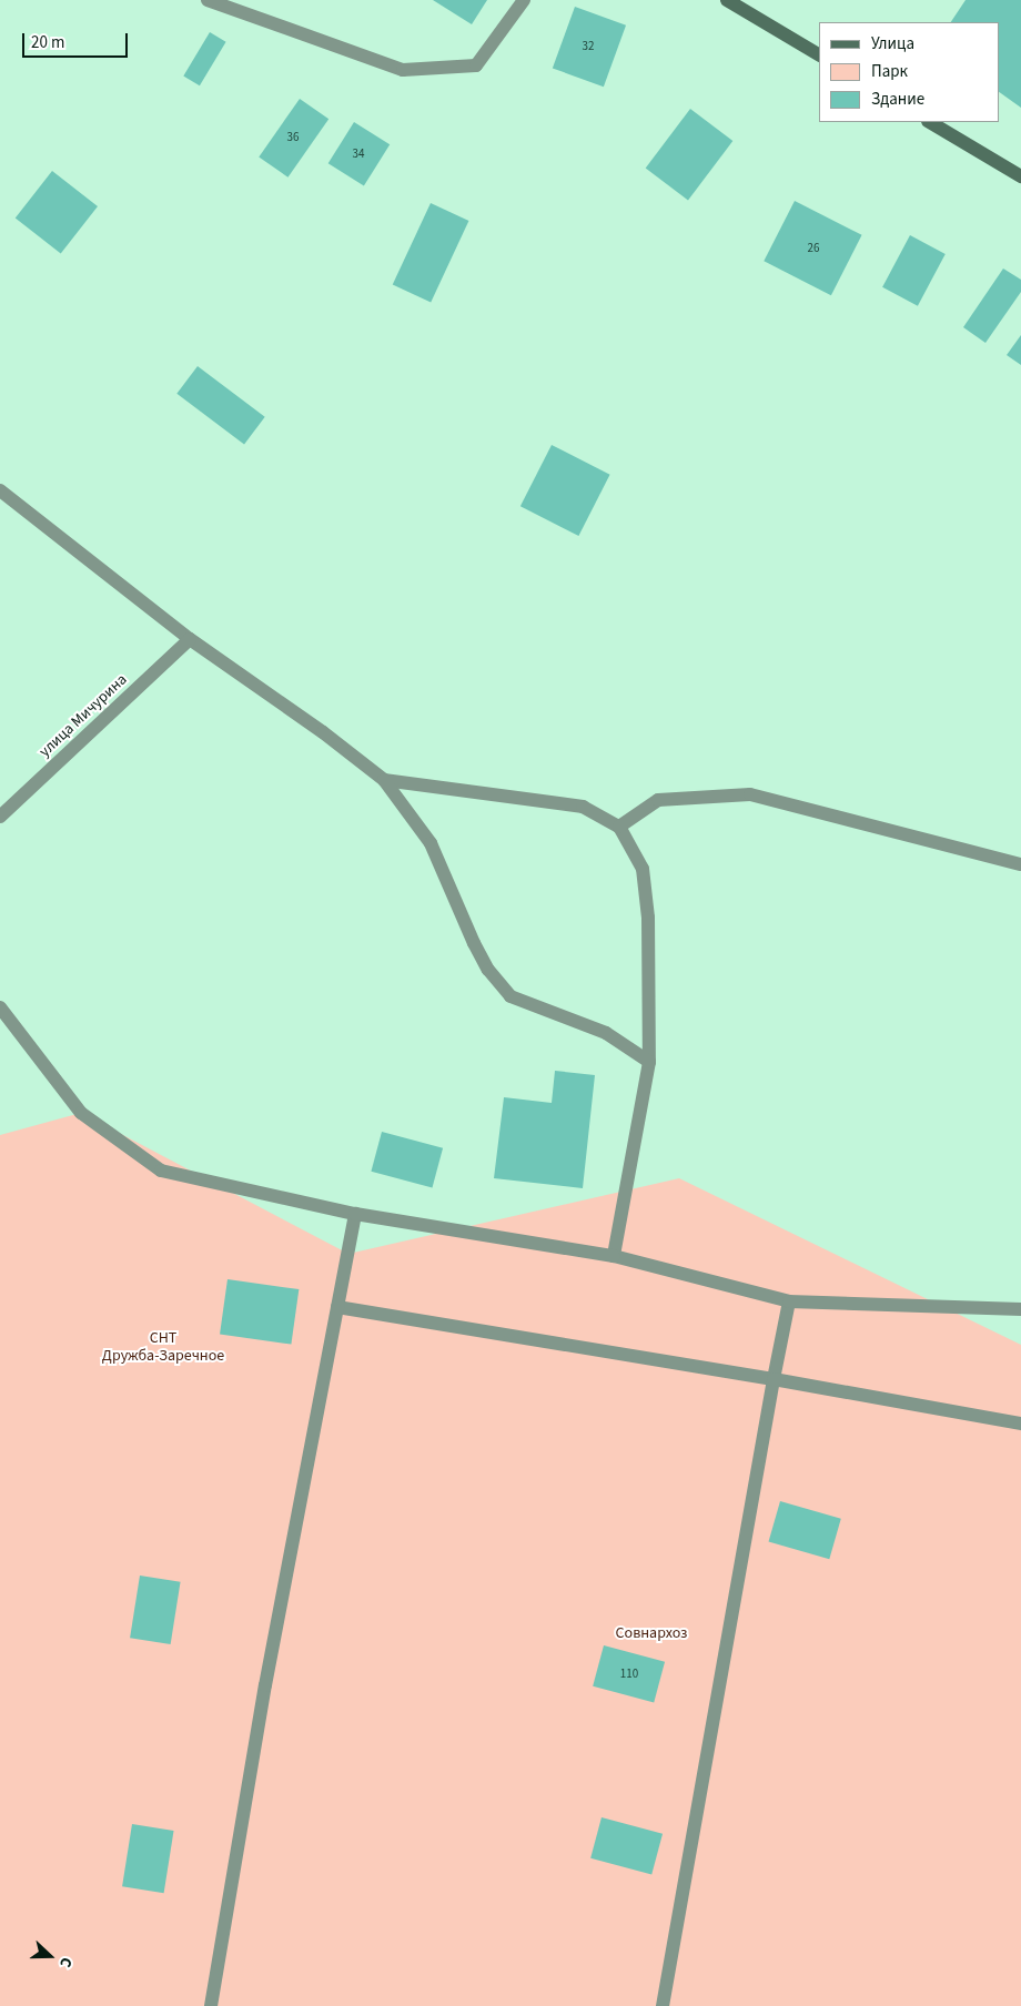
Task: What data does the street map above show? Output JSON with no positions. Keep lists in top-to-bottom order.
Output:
{
  "streets": {
    "street": ["улица Мичурина"]
  },
  "parks": ["СНТ Дружба-Заречное", "Совнархоз"],
  "house_numbers": [
    "32",
    "36",
    "34",
    "26",
    "110"
  ],
  "legend": ["Улица", "Парк", "Здание"],
  "scale_bar": "20 m",
  "north": "right"
}
